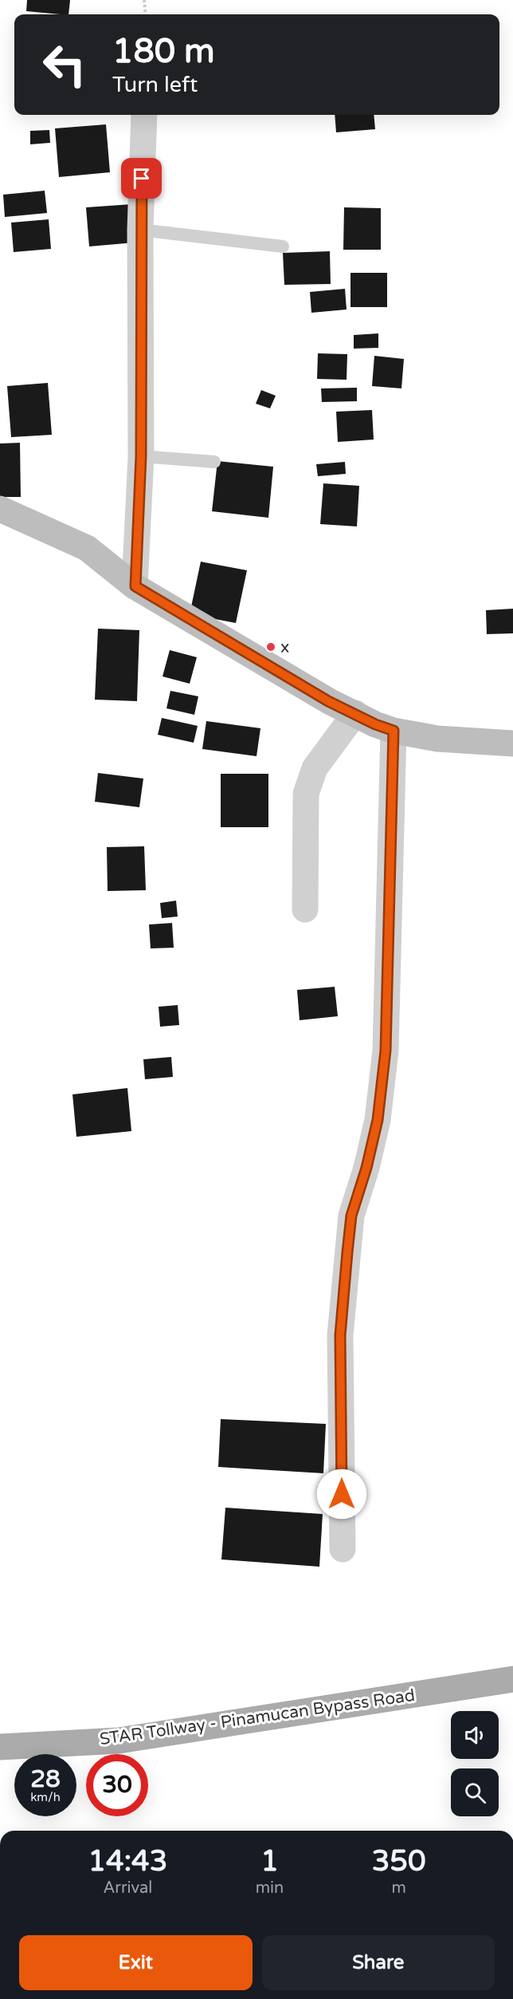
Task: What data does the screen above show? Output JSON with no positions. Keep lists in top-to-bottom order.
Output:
{
  "streets": {
    "main road": ["STAR Tollway - Pinamucan Bypass Road"]
  },
  "places": ["x"],
  "page": {
    "turn": ["180 m", "Turn left"],
    "speed": "28 km/h",
    "limit": "30",
    "eta": [
      "14:43",
      "Arrival",
      "1",
      "min",
      "350",
      "m"
    ],
    "buttons": ["Exit", "Share"]
  }
}
